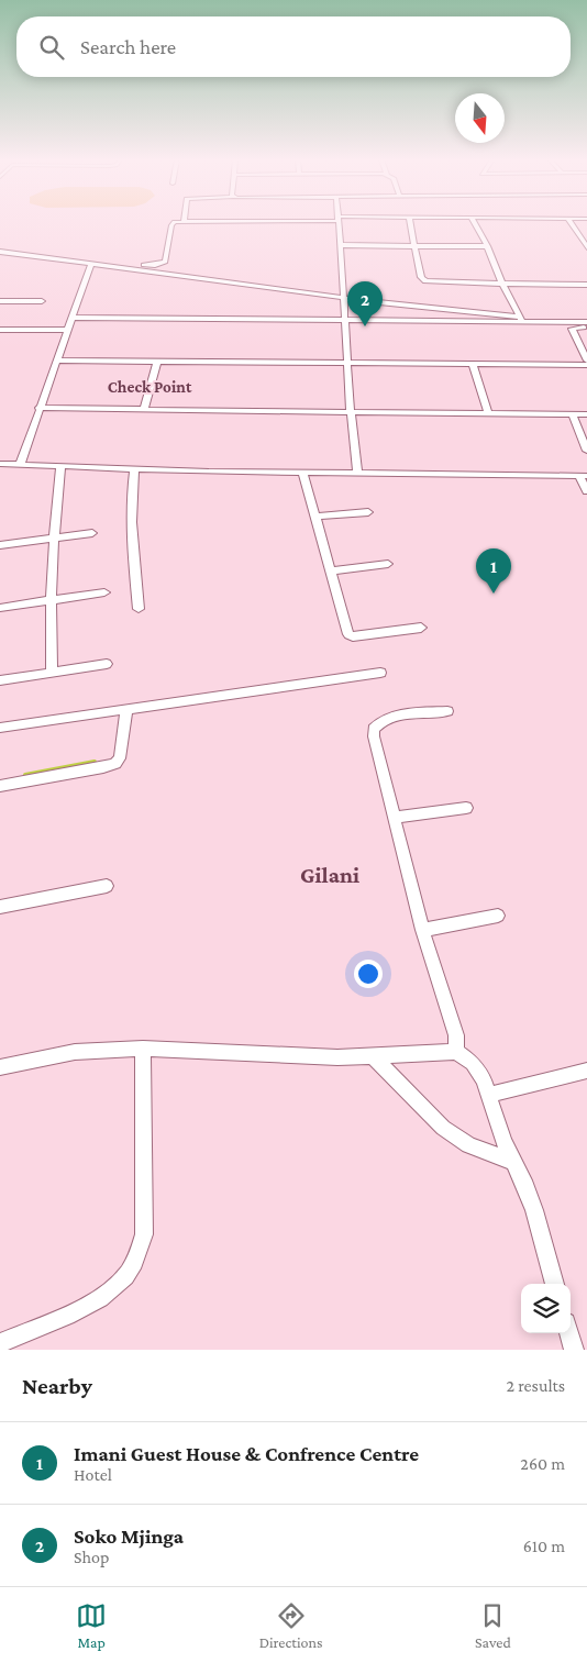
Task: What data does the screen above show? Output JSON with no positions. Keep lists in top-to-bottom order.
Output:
{
  "districts": ["Check Point", "Gilani"],
  "north": "bottom",
  "page": {
    "search": "Search here",
    "pins": ["2", "1"],
    "heading": ["Nearby", "2 results"],
    "list": [
      {
        "mark": "1",
        "name": "Imani Guest House & Confrence Centre",
        "note": "Hotel",
        "value": "260 m"
      },
      {
        "mark": "2",
        "name": "Soko Mjinga",
        "note": "Shop",
        "value": "610 m"
      }
    ],
    "nav": ["Map", "Directions", "Saved"]
  }
}
